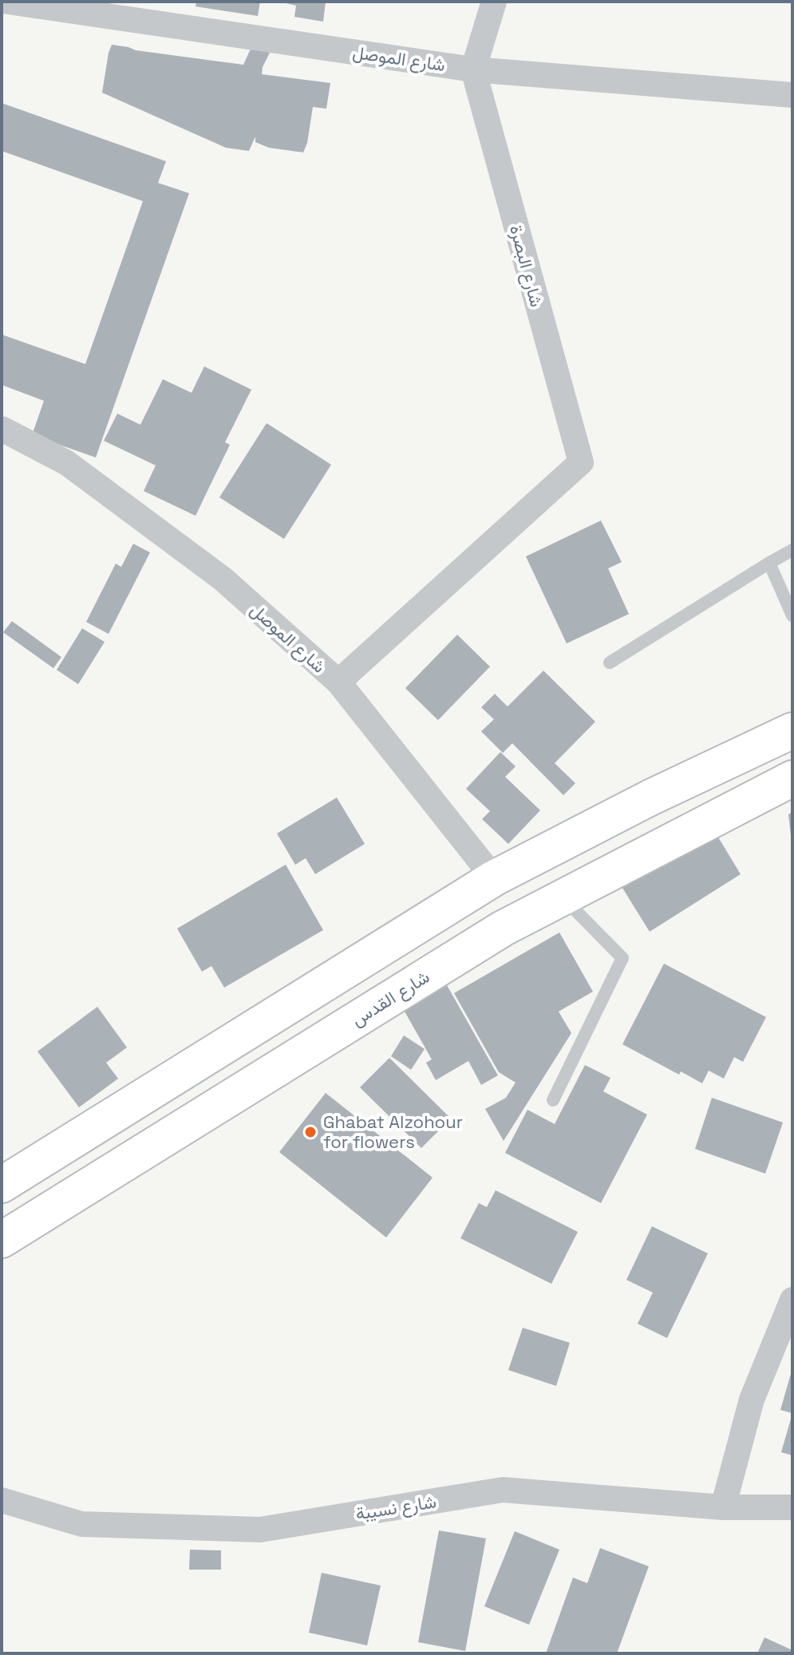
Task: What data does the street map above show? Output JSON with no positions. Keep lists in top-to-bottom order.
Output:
{
  "streets": {
    "main road": ["شارع القدس"],
    "street": ["شارع الموصل", "شارع البصرة", "شارع نسيبة"]
  },
  "crossings": [
    ["شارع الموصل", "شارع البصرة"]
  ],
  "places": ["Ghabat Alzohour for flowers"]
}
